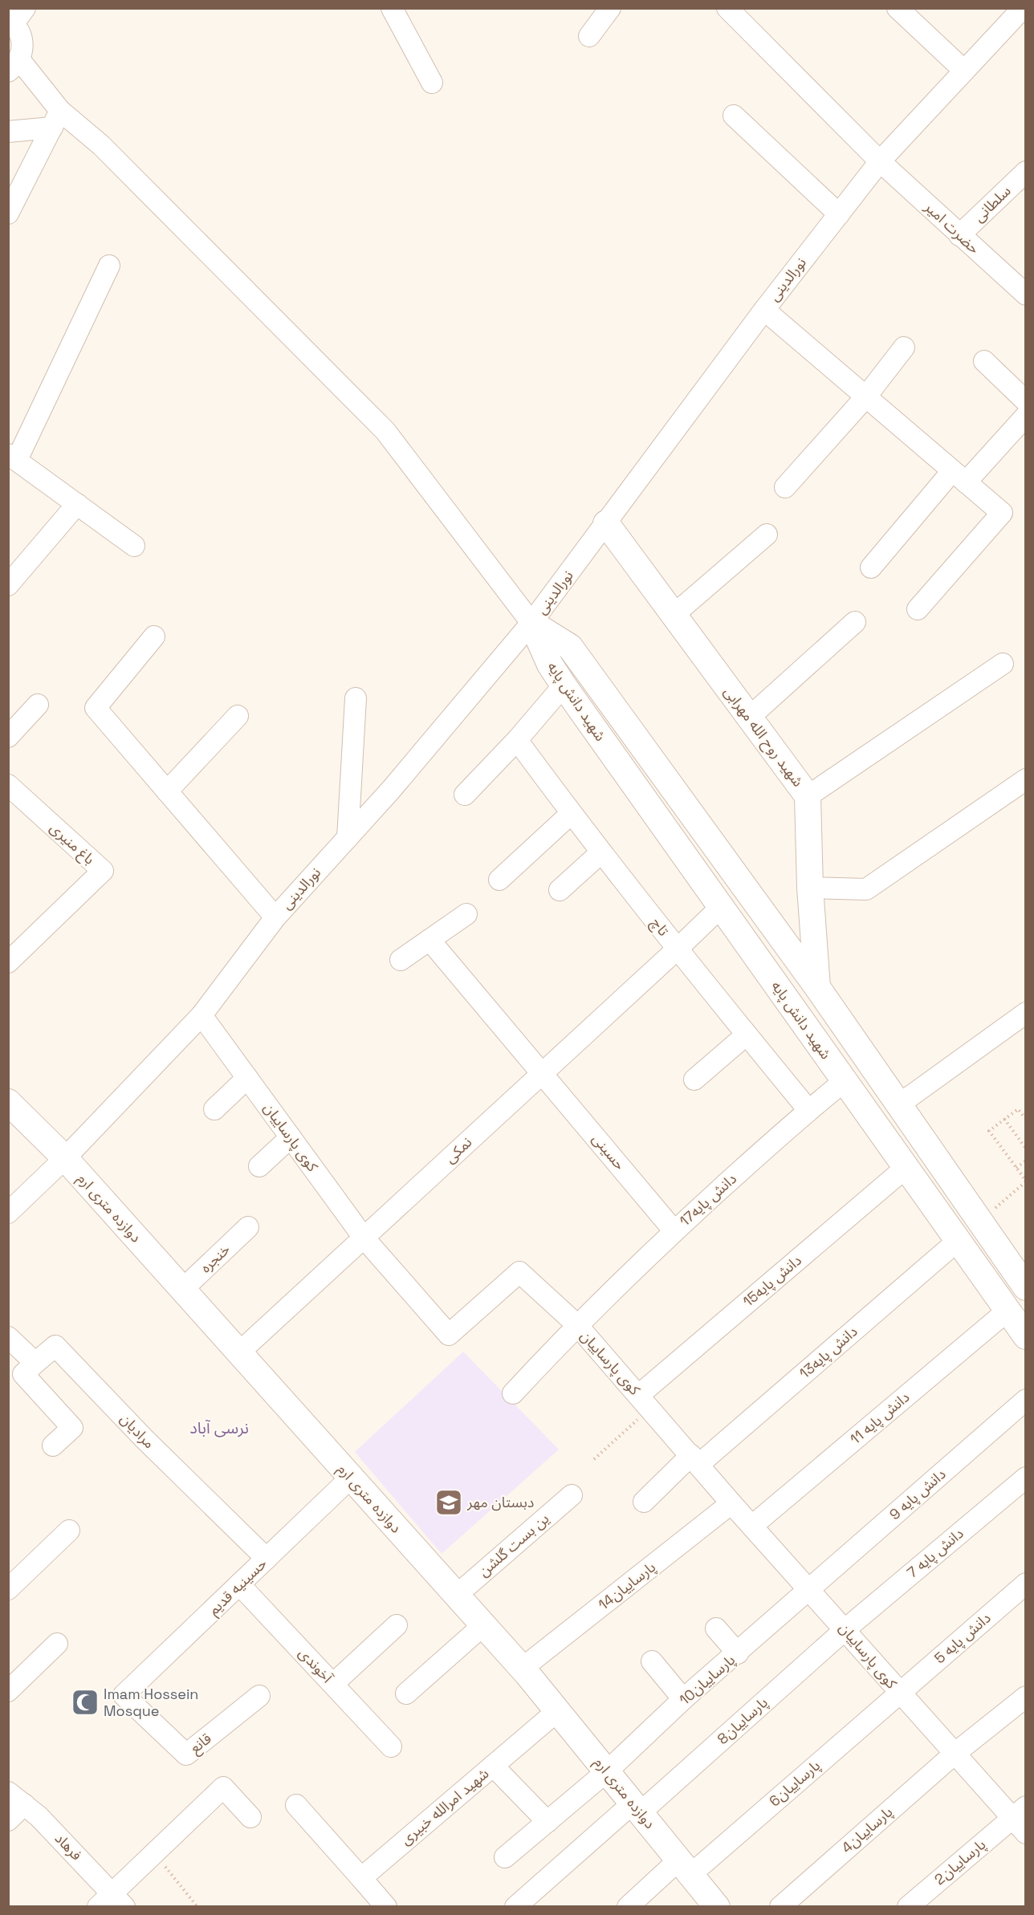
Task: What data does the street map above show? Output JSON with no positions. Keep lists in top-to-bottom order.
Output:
{
  "streets": {
    "street": [
      "سلطانی",
      "حضرت امیر",
      "نورالدینی",
      "شهید دانش پایه",
      "شهید روح الله مهرابی",
      "باغ منیری",
      "تاچ",
      "کوی پارساییان",
      "نمکی",
      "حسینی",
      "دانش پایه17",
      "دوازده متری ارم",
      "خنجره",
      "دانش پایه15",
      "دانش پایه13",
      "دانش پایه 11",
      "مرادیان",
      "دانش پایه 9",
      "ین بست گلشن",
      "دانش پایه 7",
      "پارساییان14",
      "حسینیه قدیم",
      "دانش پایه 5",
      "آخوندی",
      "پارساییان10",
      "پارساییان8",
      "قانع",
      "پارساییان6",
      "شهید امرالله خبیری",
      "پارساییان4",
      "فرهاد",
      "پارساییان2"
    ]
  },
  "crossings": [
    ["سلطانی", "حضرت امیر"],
    ["حضرت امیر", "نورالدینی"],
    ["نورالدینی", "شهید دانش پایه"],
    ["نورالدینی", "شهید روح الله مهرابی"],
    ["نورالدینی", "کوی پارساییان"],
    ["نورالدینی", "دوازده متری ارم"],
    ["شهید دانش پایه", "شهید روح الله مهرابی"],
    ["شهید دانش پایه", "نمکی"],
    ["شهید دانش پایه", "دانش پایه17"],
    ["شهید دانش پایه", "دانش پایه15"],
    ["شهید دانش پایه", "دانش پایه13"],
    ["شهید دانش پایه", "دانش پایه 11"],
    ["تاچ", "نمکی"],
    ["تاچ", "دانش پایه17"],
    ["کوی پارساییان", "نمکی"],
    ["کوی پارساییان", "دانش پایه17"],
    ["کوی پارساییان", "دانش پایه15"],
    ["کوی پارساییان", "دانش پایه13"],
    ["کوی پارساییان", "دانش پایه 11"],
    ["کوی پارساییان", "دانش پایه 9"],
    ["کوی پارساییان", "دانش پایه 7"],
    ["کوی پارساییان", "پارساییان14"],
    ["کوی پارساییان", "دانش پایه 5"],
    ["کوی پارساییان", "پارساییان10"],
    ["کوی پارساییان", "پارساییان8"],
    ["کوی پارساییان", "پارساییان6"],
    ["کوی پارساییان", "پارساییان4"],
    ["کوی پارساییان", "پارساییان2"],
    ["نمکی", "حسینی"],
    ["نمکی", "دوازده متری ارم"],
    ["حسینی", "دانش پایه17"],
    ["دوازده متری ارم", "خنجره"],
    ["دوازده متری ارم", "ین بست گلشن"],
    ["دوازده متری ارم", "پارساییان14"],
    ["دوازده متری ارم", "حسینیه قدیم"],
    ["دوازده متری ارم", "پارساییان10"],
    ["دوازده متری ارم", "پارساییان8"],
    ["دوازده متری ارم", "پارساییان6"],
    ["دوازده متری ارم", "شهید امرالله خبیری"],
    ["مرادیان", "حسینیه قدیم"],
    ["دانش پایه 9", "پارساییان10"],
    ["دانش پایه 7", "پارساییان8"],
    ["حسینیه قدیم", "آخوندی"],
    ["حسینیه قدیم", "قانع"],
    ["دانش پایه 5", "پارساییان6"]
  ],
  "districts": ["نرسی آباد"],
  "places": {
    "school or university": ["دبستان مهر"],
    "mosque": ["Imam Hossein Mosque"]
  }
}
